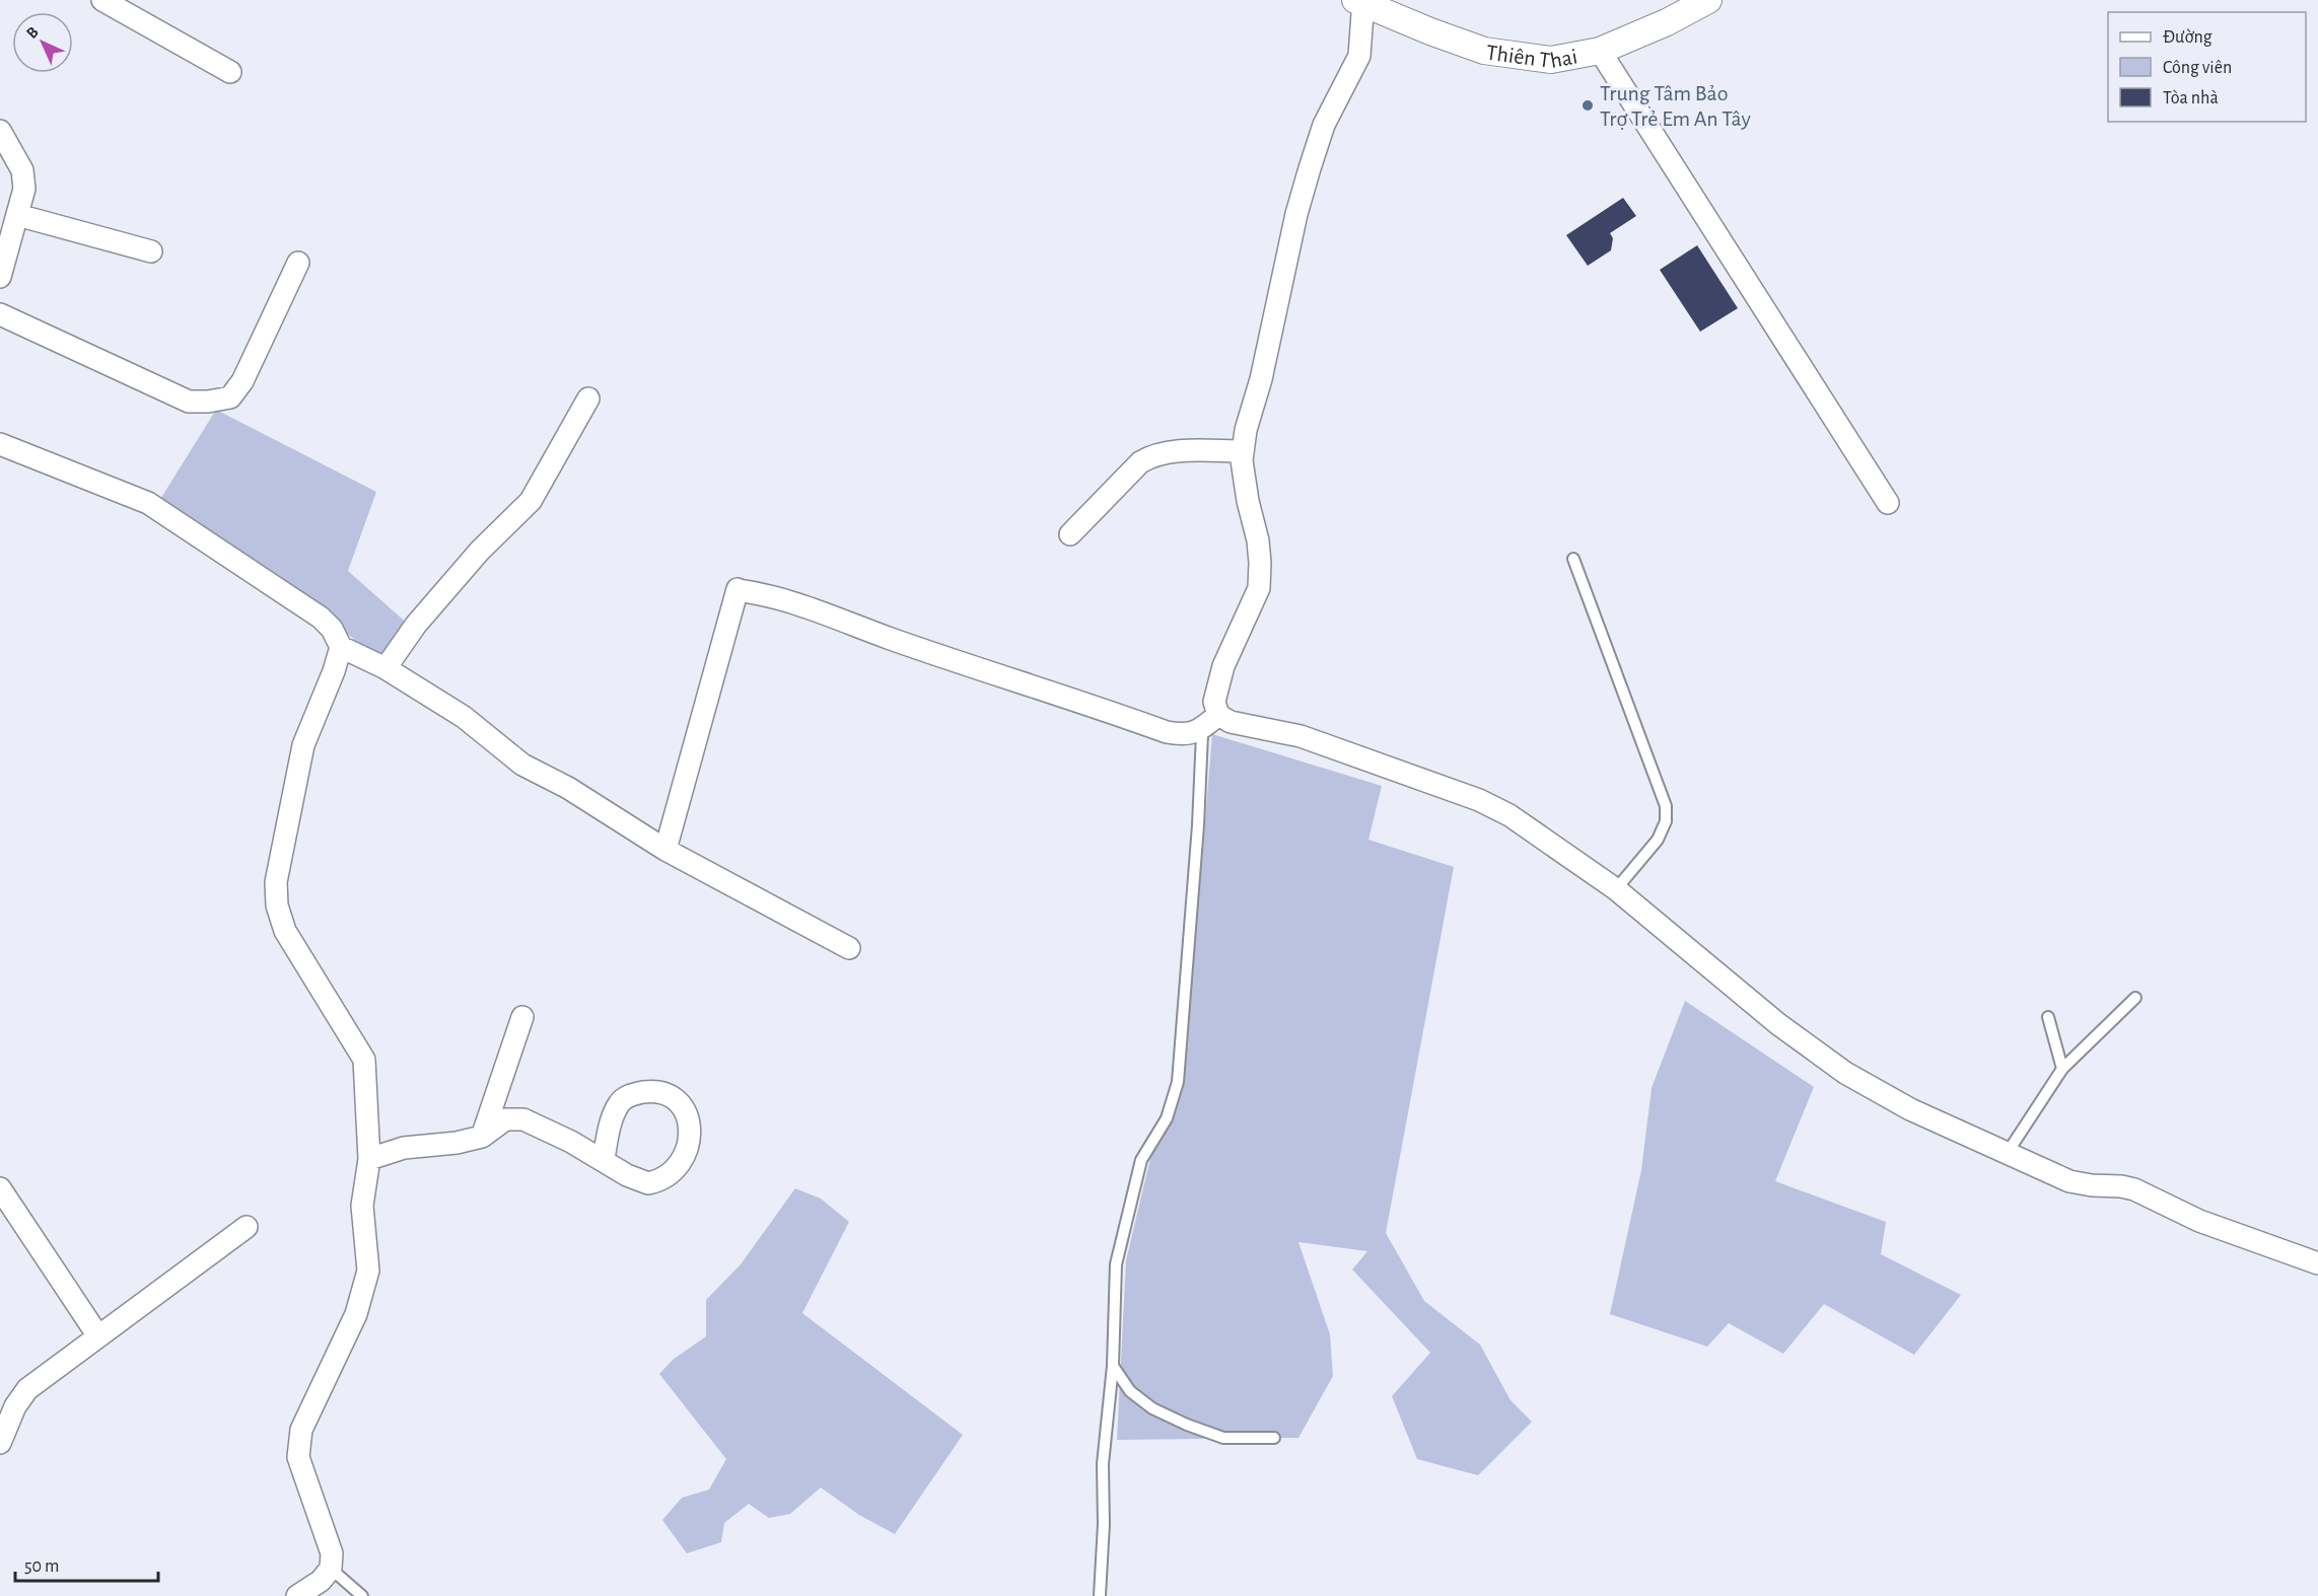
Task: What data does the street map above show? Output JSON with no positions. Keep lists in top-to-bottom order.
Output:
{
  "streets": {
    "street": ["Thiên Thai"]
  },
  "places": ["Trung Tâm Bảo Trợ Trẻ Em An Tây"],
  "legend": ["Đường", "Công viên", "Tòa nhà"],
  "scale_bar": "50 m",
  "north": "top left"
}
